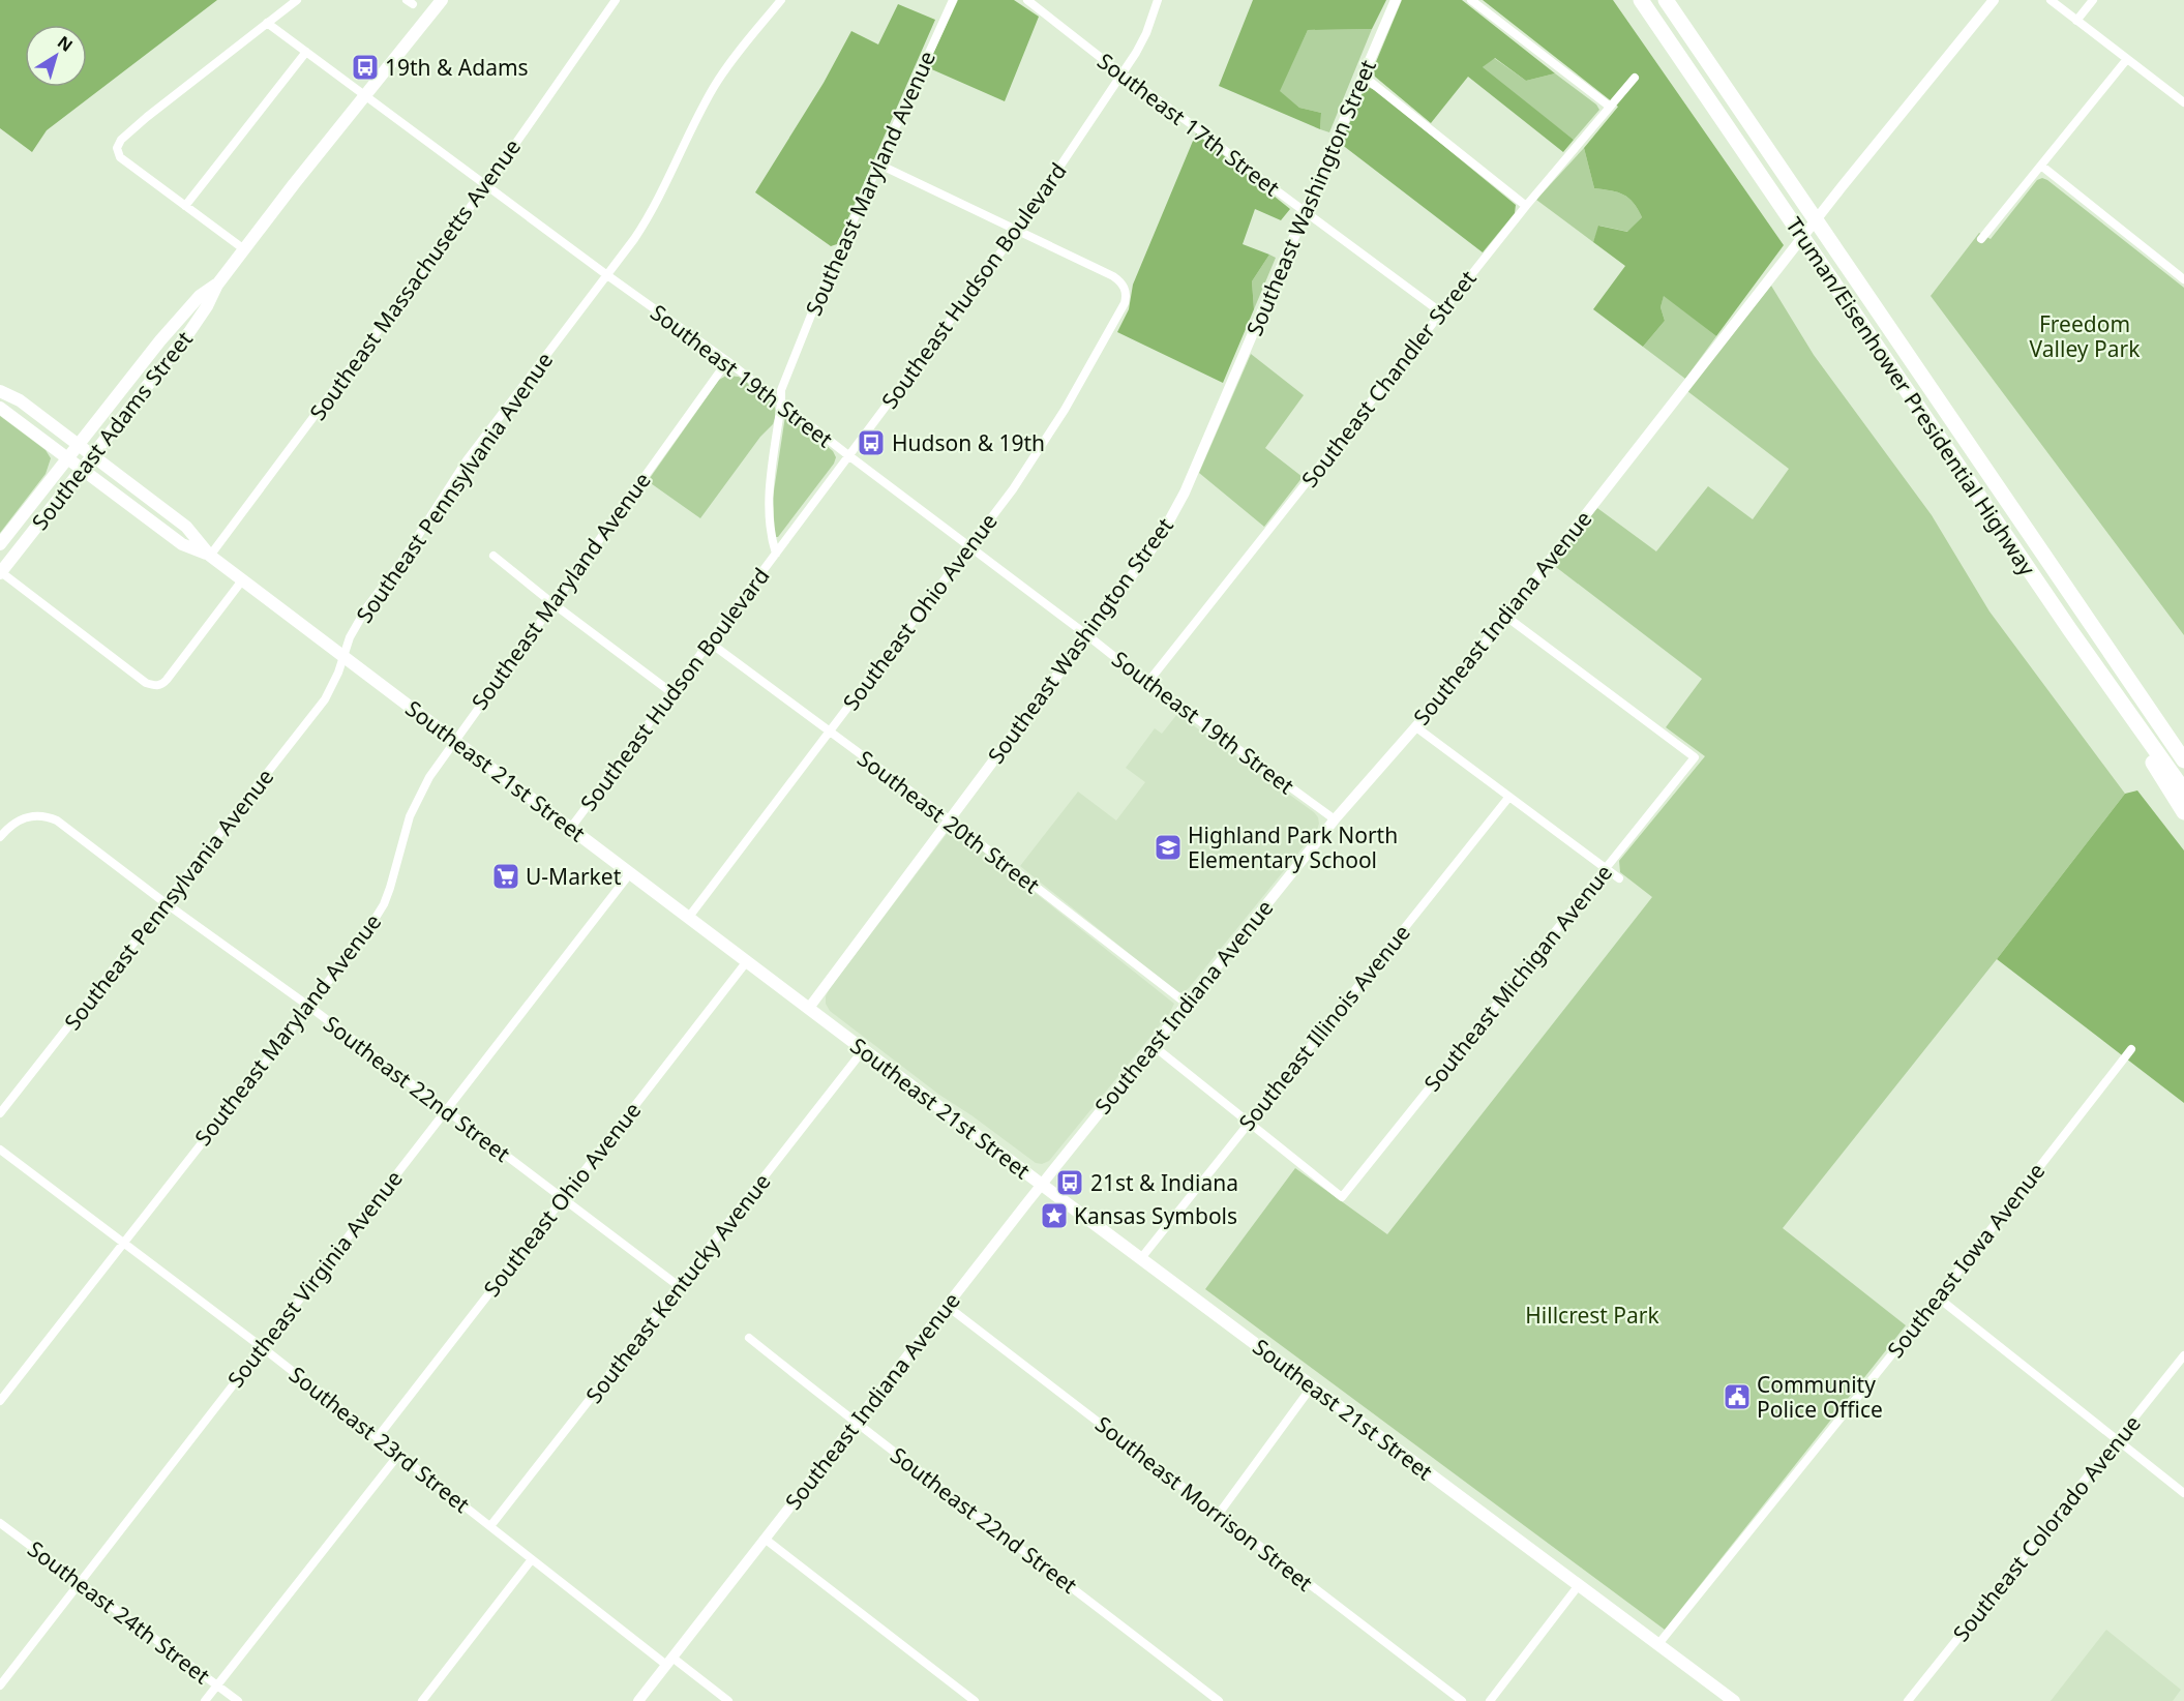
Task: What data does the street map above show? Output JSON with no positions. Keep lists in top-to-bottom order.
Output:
{
  "streets": {
    "highway": ["Truman/Eisenhower Presidential Highway"],
    "main road": ["Southeast Adams Street", "Southeast 21st Street"],
    "street": [
      "Southeast 17th Street",
      "Southeast Maryland Avenue",
      "Southeast Washington Street",
      "Southeast Massachusetts Avenue",
      "Southeast Hudson Boulevard",
      "Southeast 19th Street",
      "Southeast Chandler Street",
      "Southeast Pennsylvania Avenue",
      "Southeast Ohio Avenue",
      "Southeast Indiana Avenue",
      "Southeast 20th Street",
      "Southeast Michigan Avenue",
      "Southeast Illinois Avenue",
      "Southeast 22nd Street",
      "Southeast Iowa Avenue",
      "Southeast Virginia Avenue",
      "Southeast Kentucky Avenue",
      "Southeast 23rd Street",
      "Southeast Morrison Street",
      "Southeast Colorado Avenue",
      "Southeast 24th Street"
    ]
  },
  "crossings": [
    ["Southeast 17th Street", "Southeast Washington Street"],
    ["Southeast 17th Street", "Southeast Hudson Boulevard"],
    ["Southeast 17th Street", "Southeast Chandler Street"],
    ["Southeast Maryland Avenue", "Southeast Hudson Boulevard"],
    ["Southeast Maryland Avenue", "Southeast 19th Street"],
    ["Southeast Maryland Avenue", "Southeast 21st Street"],
    ["Southeast Maryland Avenue", "Southeast 22nd Street"],
    ["Southeast Maryland Avenue", "Southeast 23rd Street"],
    ["Southeast Washington Street", "Southeast 19th Street"],
    ["Southeast Washington Street", "Southeast 21st Street"],
    ["Southeast Washington Street", "Southeast 20th Street"],
    ["Southeast Massachusetts Avenue", "Southeast 19th Street"],
    ["Southeast Massachusetts Avenue", "Southeast 21st Street"],
    ["Southeast Hudson Boulevard", "Southeast 19th Street"],
    ["Southeast Hudson Boulevard", "Southeast Ohio Avenue"],
    ["Southeast Hudson Boulevard", "Southeast 21st Street"],
    ["Southeast Hudson Boulevard", "Southeast 20th Street"],
    ["Southeast 19th Street", "Southeast Chandler Street"],
    ["Southeast 19th Street", "Southeast Adams Street"],
    ["Southeast 19th Street", "Southeast Pennsylvania Avenue"],
    ["Southeast 19th Street", "Southeast Ohio Avenue"],
    ["Southeast 19th Street", "Southeast Indiana Avenue"],
    ["Southeast Adams Street", "Southeast 21st Street"],
    ["Southeast Pennsylvania Avenue", "Southeast 21st Street"],
    ["Southeast Pennsylvania Avenue", "Southeast 22nd Street"],
    ["Southeast Ohio Avenue", "Southeast 21st Street"],
    ["Southeast Ohio Avenue", "Southeast 20th Street"],
    ["Southeast Ohio Avenue", "Southeast 22nd Street"],
    ["Southeast Ohio Avenue", "Southeast 23rd Street"],
    ["Southeast Indiana Avenue", "Southeast 21st Street"],
    ["Southeast Indiana Avenue", "Southeast 20th Street"],
    ["Southeast Indiana Avenue", "Southeast Michigan Avenue"],
    ["Southeast Indiana Avenue", "Southeast 22nd Street"],
    ["Southeast Indiana Avenue", "Southeast 23rd Street"],
    ["Southeast Indiana Avenue", "Southeast Morrison Street"],
    ["Southeast 21st Street", "Southeast Illinois Avenue"],
    ["Southeast 21st Street", "Southeast Iowa Avenue"],
    ["Southeast 21st Street", "Southeast Virginia Avenue"],
    ["Southeast 21st Street", "Southeast Kentucky Avenue"],
    ["Southeast Michigan Avenue", "Southeast Illinois Avenue"],
    ["Southeast 22nd Street", "Southeast Virginia Avenue"],
    ["Southeast 22nd Street", "Southeast Kentucky Avenue"],
    ["Southeast Virginia Avenue", "Southeast 23rd Street"],
    ["Southeast Virginia Avenue", "Southeast 24th Street"],
    ["Southeast Kentucky Avenue", "Southeast 23rd Street"]
  ],
  "parks": ["Freedom Valley Park", "Hillcrest Park"],
  "places": {
    "bus stop": ["19th & Adams", "Hudson & 19th", "21st & Indiana"],
    "school or university": ["Highland Park North Elementary School"],
    "supermarket": ["U-Market"],
    "place": ["Kansas Symbols"],
    "public building": ["Community Police Office"]
  },
  "north": "top right"
}
